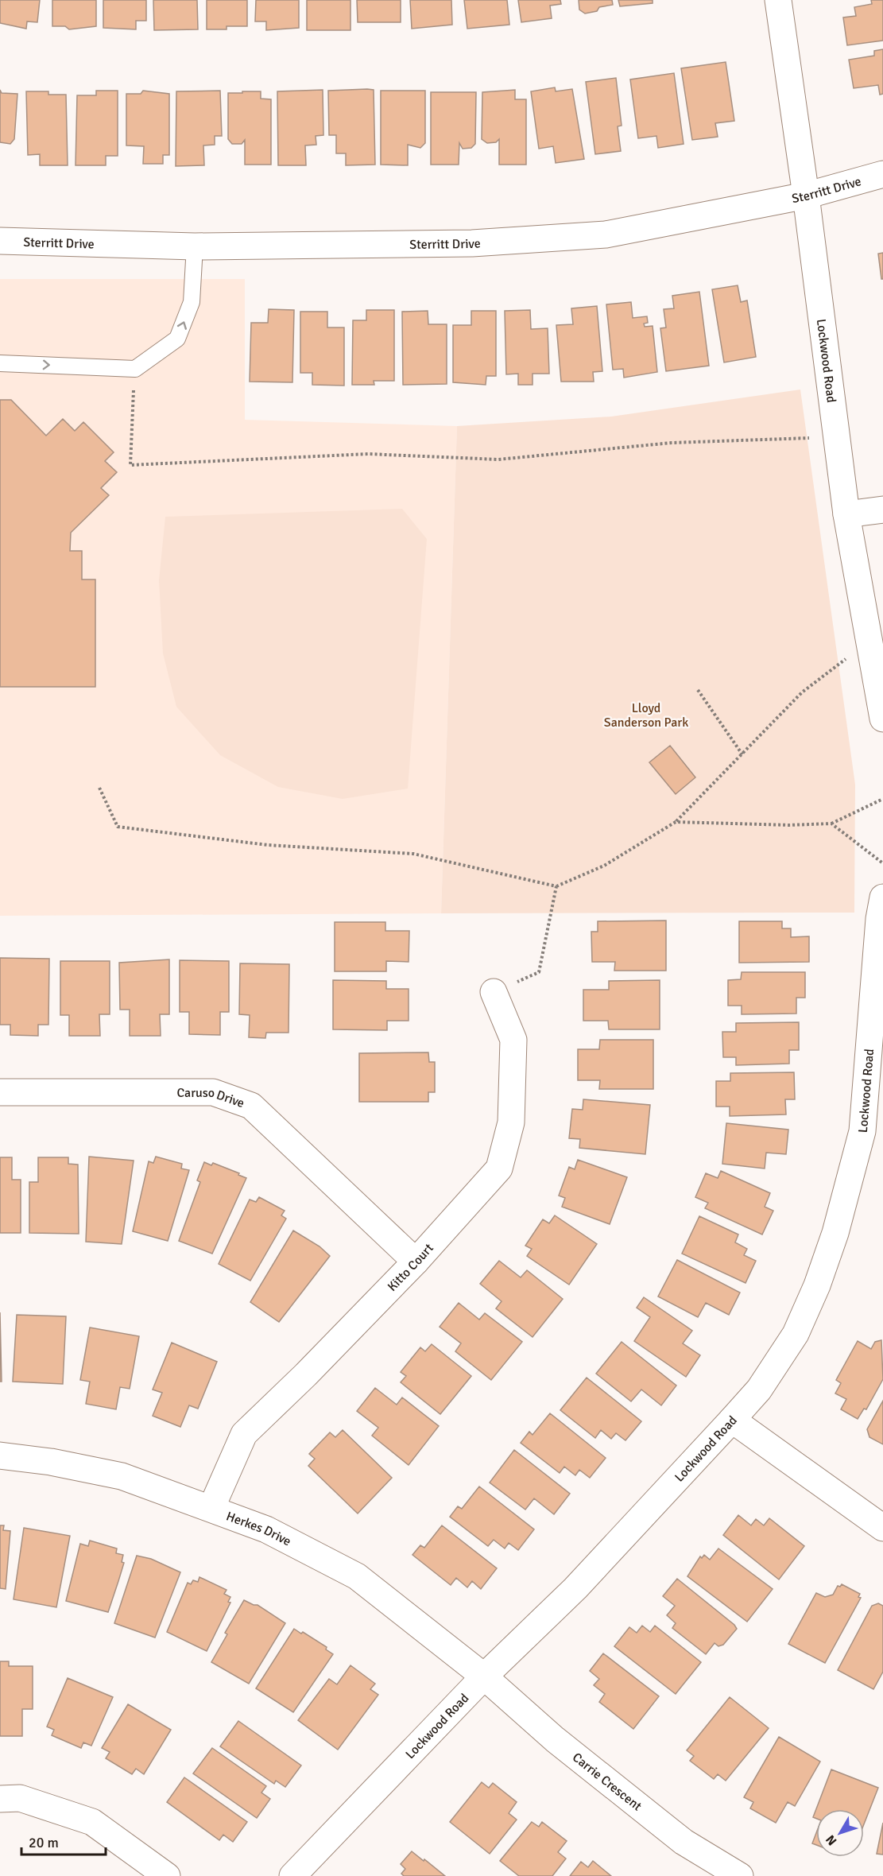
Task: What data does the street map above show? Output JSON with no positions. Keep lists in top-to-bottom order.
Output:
{
  "streets": {
    "street": [
      "Sterritt Drive",
      "Lockwood Road",
      "Caruso Drive",
      "Kitto Court",
      "Herkes Drive",
      "Carrie Crescent"
    ]
  },
  "crossings": [
    ["Sterritt Drive", "Lockwood Road"],
    ["Lockwood Road", "Herkes Drive"],
    ["Lockwood Road", "Carrie Crescent"],
    ["Caruso Drive", "Kitto Court"],
    ["Kitto Court", "Herkes Drive"],
    ["Herkes Drive", "Carrie Crescent"]
  ],
  "parks": ["Lloyd Sanderson Park"],
  "scale_bar": "20 m",
  "north": "bottom left"
}
